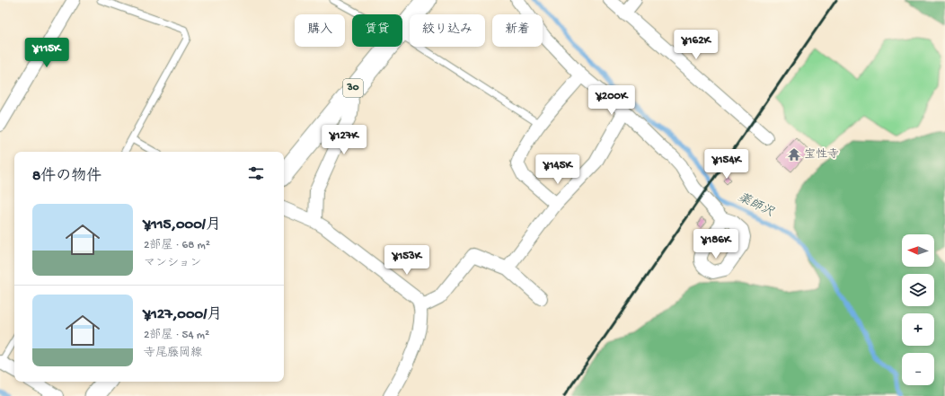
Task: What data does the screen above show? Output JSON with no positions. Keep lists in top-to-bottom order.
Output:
{
  "streets": {
    "main road": ["30"]
  },
  "water": ["薬師沢"],
  "places": {
    "temple": ["宝性寺"]
  },
  "north": "left",
  "page": {
    "chip": [
      "購入",
      "賃貸",
      "絞り込み",
      "新着"
    ],
    "price": [
      "¥162K",
      "¥115K",
      "¥200K",
      "¥127K",
      "¥154K",
      "¥145K",
      "¥186K",
      "¥153K"
    ],
    "heading": "8件の物件",
    "list": [
      {
        "name": "¥115,000/月",
        "note": "2部屋 · 68 m² · マンション"
      },
      {
        "name": "¥127,000/月",
        "note": "2部屋 · 54 m² · 寺尾藤岡線"
      }
    ],
    "map_buttons": ["+", "−"]
  }
}
